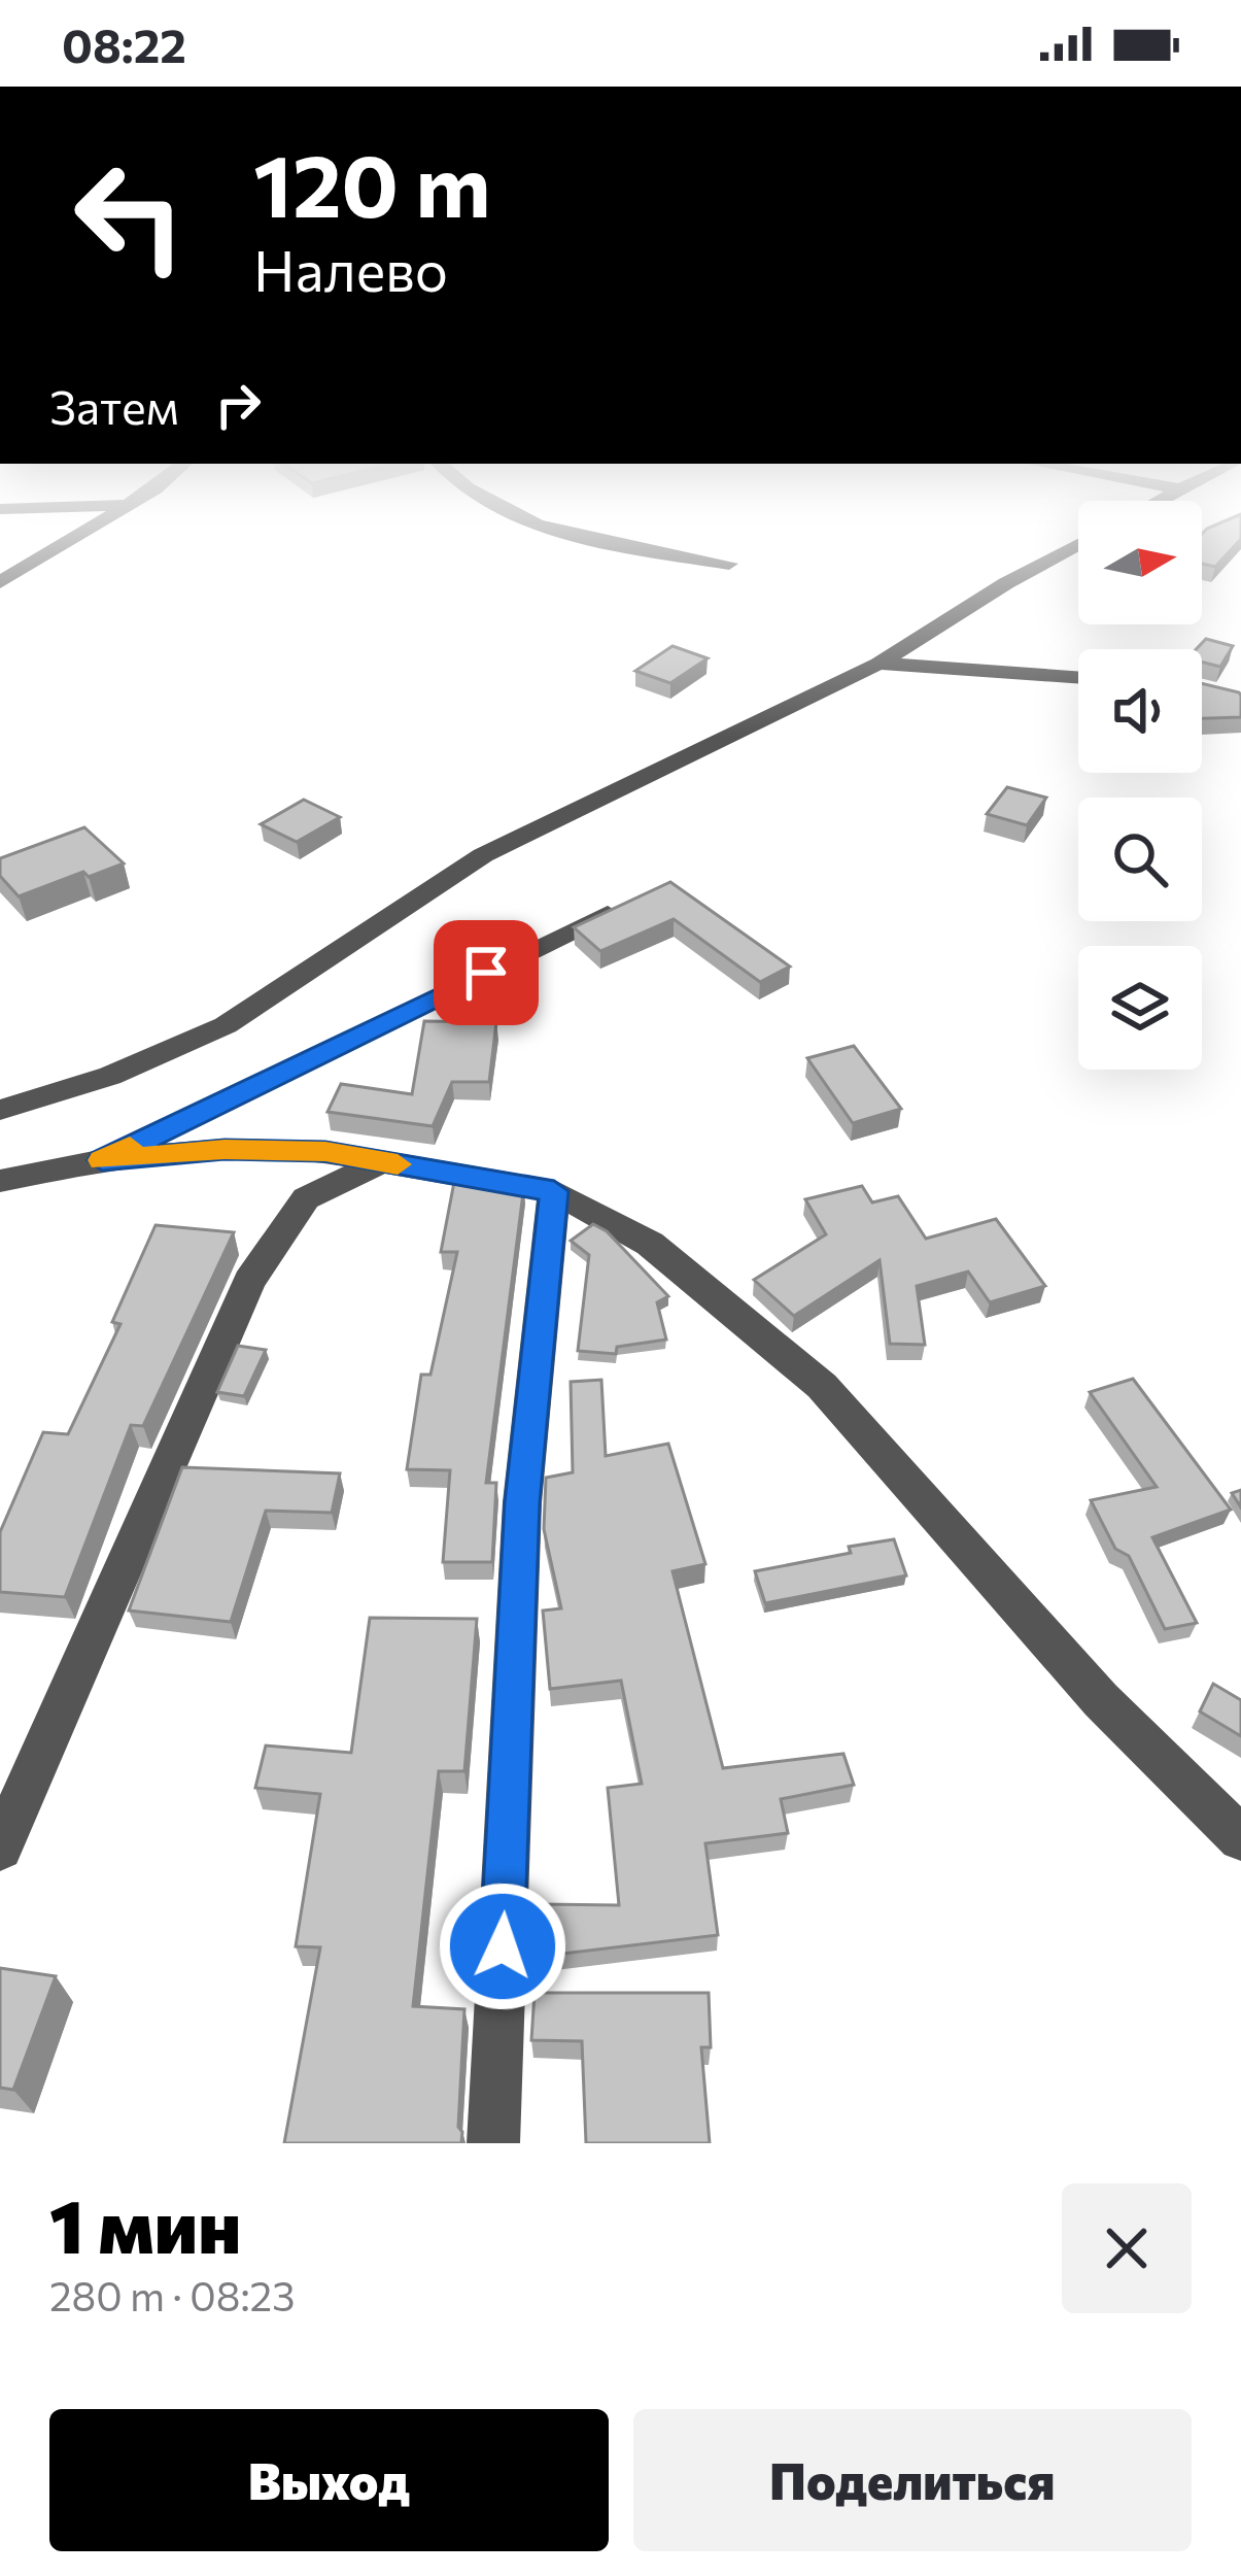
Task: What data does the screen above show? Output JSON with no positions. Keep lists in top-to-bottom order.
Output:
{
  "north": "right",
  "page": {
    "status": "08:22",
    "turn": ["120 m", "Налево"],
    "then": "Затем",
    "heading": ["1 мин", "280 m · 08:23"],
    "buttons": ["Выход", "Поделиться"]
  }
}
